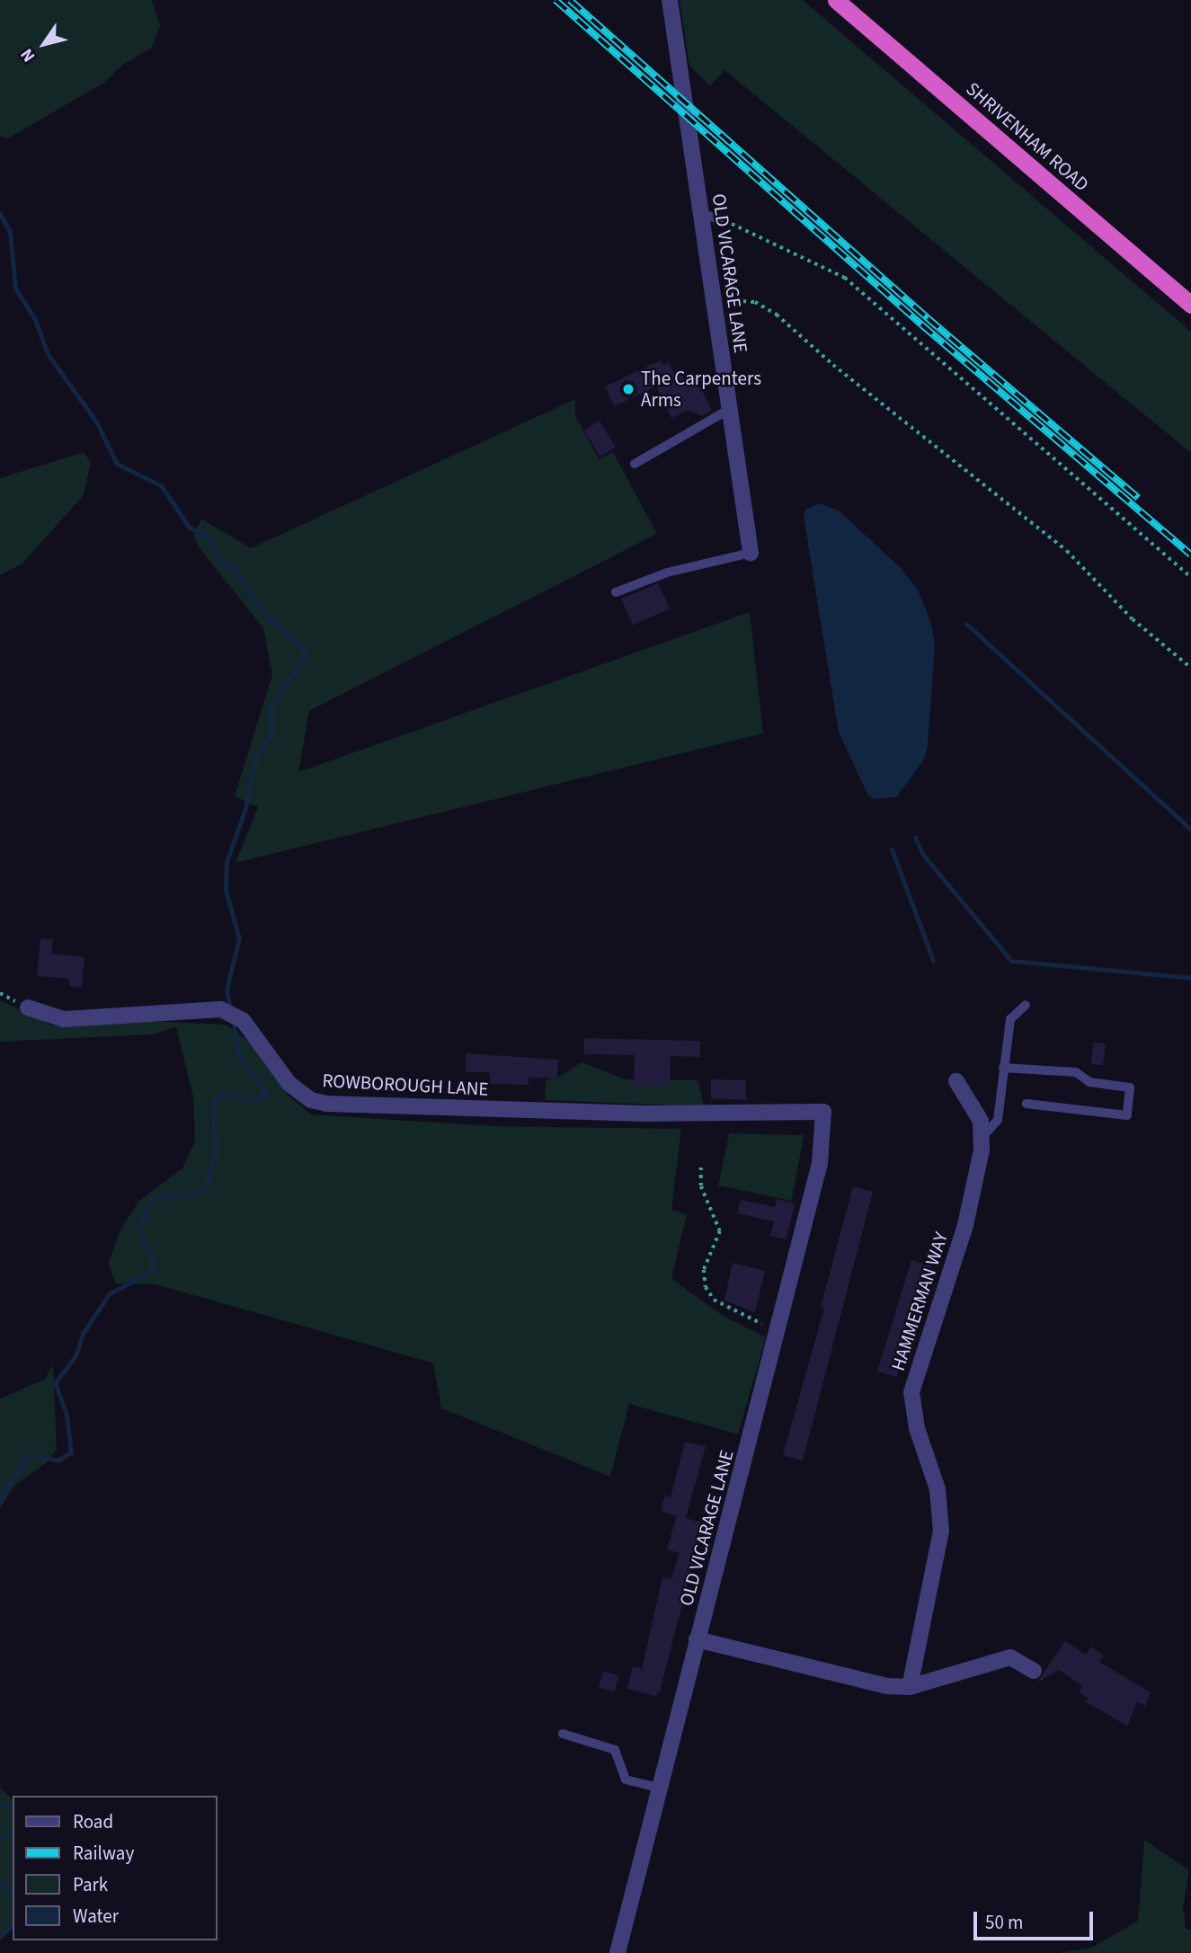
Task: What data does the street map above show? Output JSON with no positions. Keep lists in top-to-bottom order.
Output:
{
  "streets": {
    "highway": ["SHRIVENHAM ROAD"],
    "street": ["OLD VICARAGE LANE", "ROWBOROUGH LANE", "HAMMERMAN WAY"]
  },
  "crossings": [
    ["OLD VICARAGE LANE", "ROWBOROUGH LANE"]
  ],
  "places": ["The Carpenters Arms"],
  "legend": [
    "Road",
    "Railway",
    "Park",
    "Water"
  ],
  "scale_bar": "50 m",
  "north": "bottom left"
}
